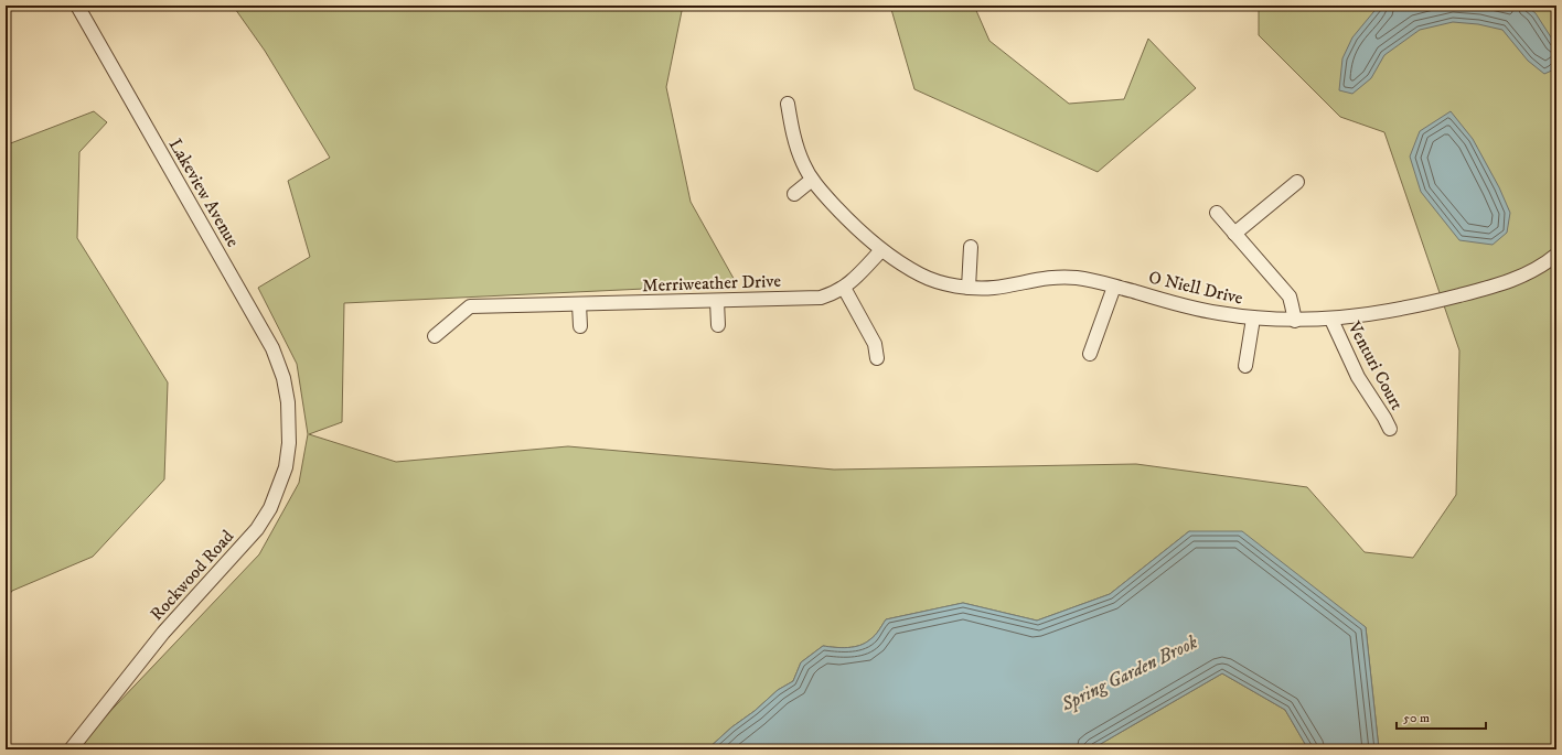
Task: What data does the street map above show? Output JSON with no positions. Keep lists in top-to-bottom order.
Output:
{
  "streets": {
    "street": [
      "Lakeview Avenue",
      "Merriweather Drive",
      "O Niell Drive",
      "Venturi Court",
      "Rockwood Road"
    ]
  },
  "crossings": [
    ["Lakeview Avenue", "Rockwood Road"],
    ["O Niell Drive", "Venturi Court"]
  ],
  "water": ["Spring Garden Brook"],
  "scale_bar": "50 m"
}
